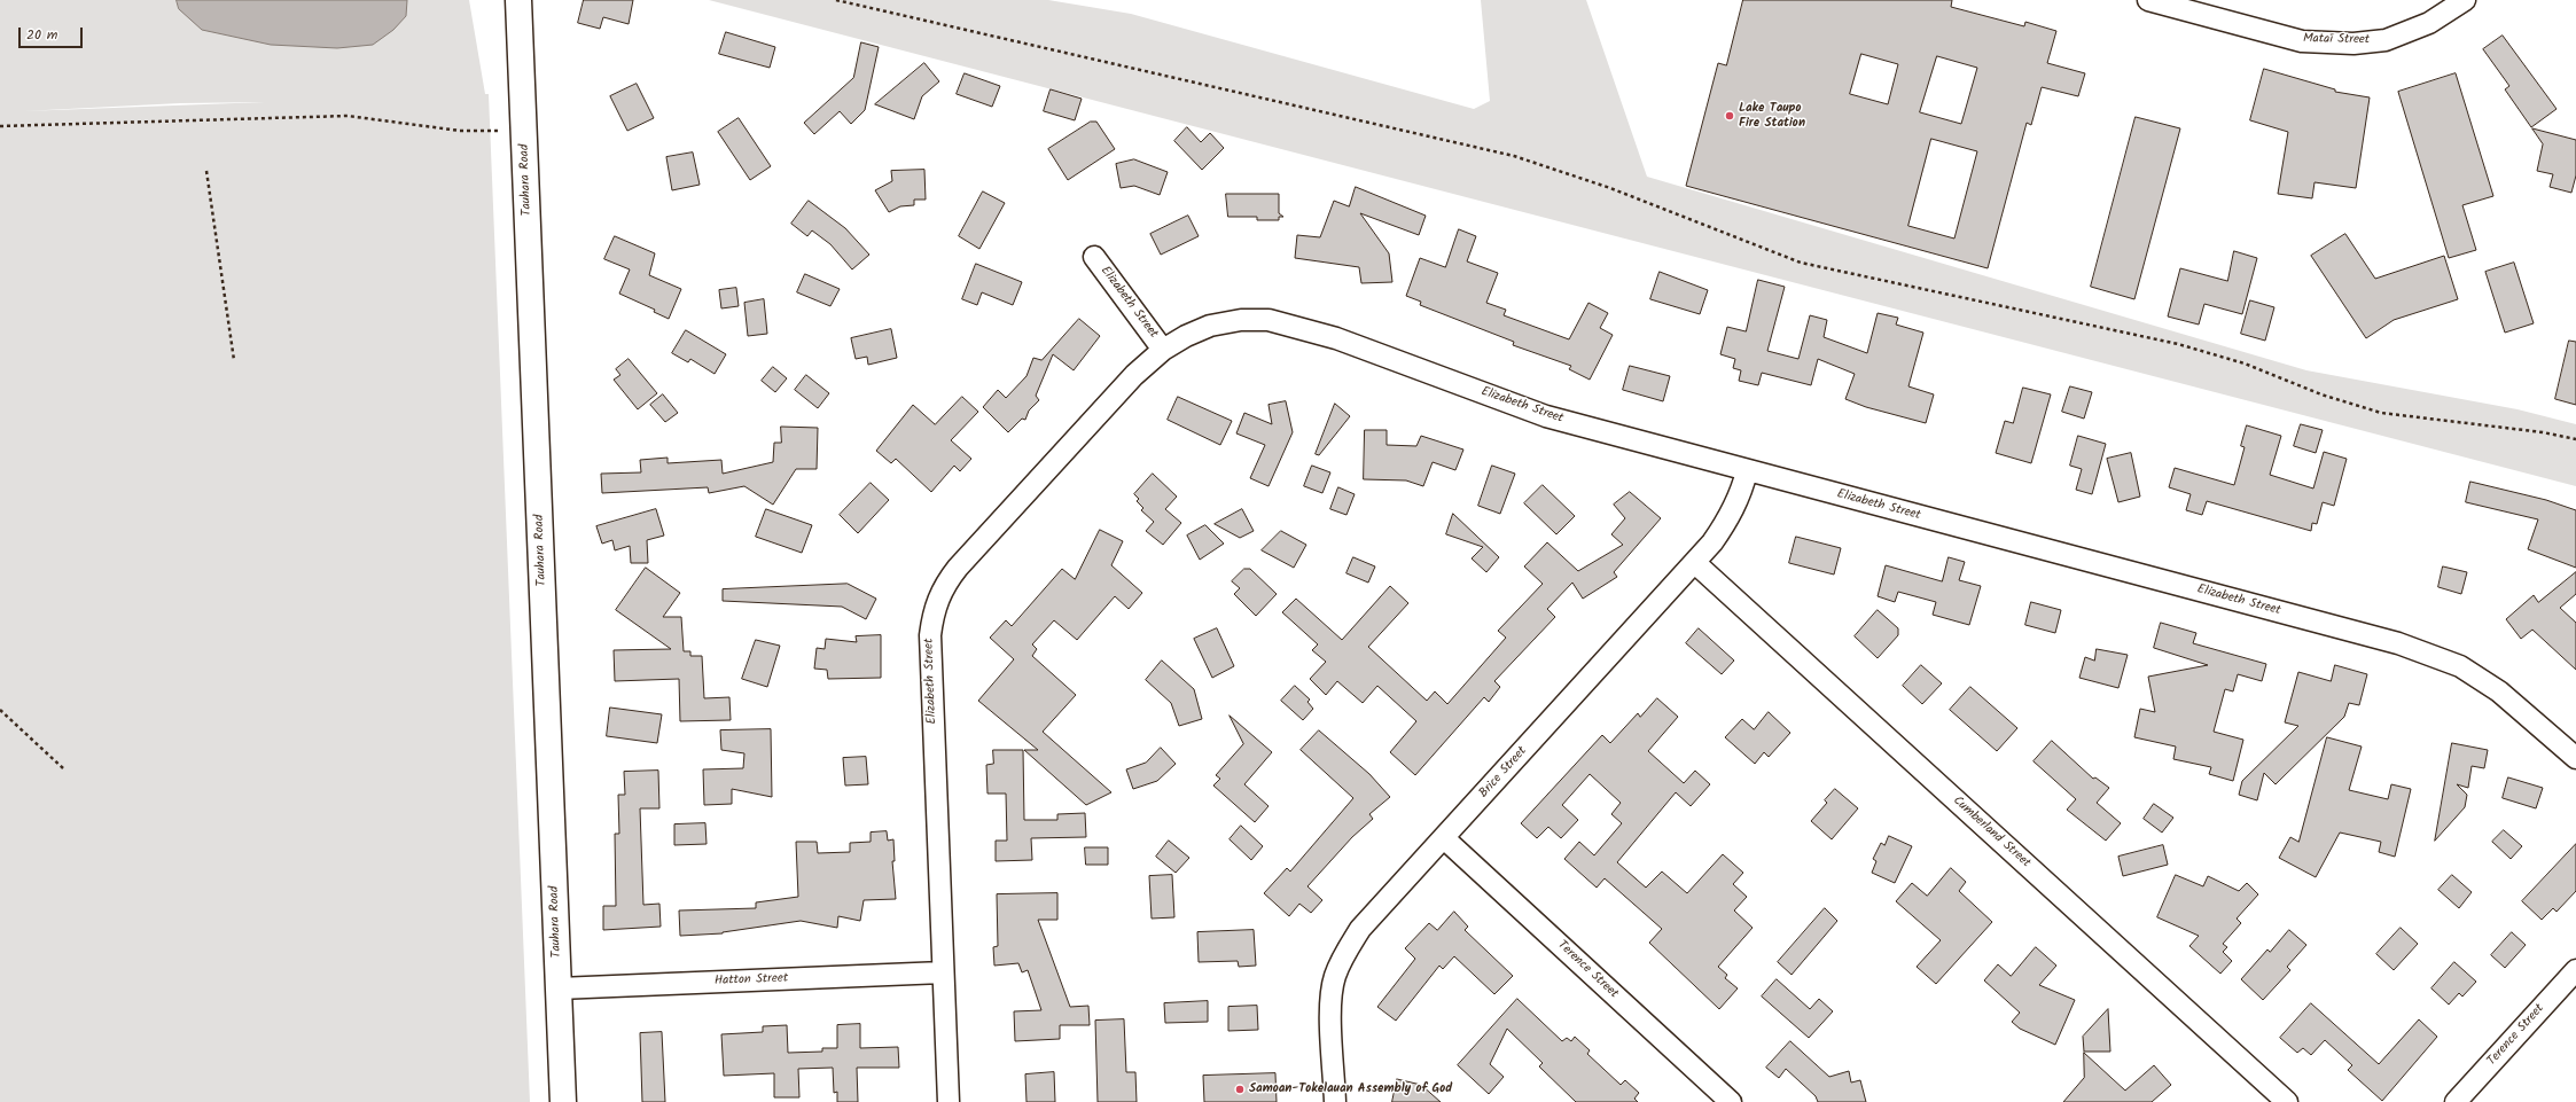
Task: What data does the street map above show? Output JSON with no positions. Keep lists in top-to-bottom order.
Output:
{
  "streets": {
    "main road": ["Tauhara Road"],
    "street": [
      "Mataī Street",
      "Elizabeth Street",
      "Brice Street",
      "Cumberland Street",
      "Terence Street",
      "Hatton Street"
    ]
  },
  "crossings": [
    ["Tauhara Road", "Hatton Street"],
    ["Elizabeth Street", "Brice Street"],
    ["Elizabeth Street", "Hatton Street"],
    ["Brice Street", "Cumberland Street"],
    ["Brice Street", "Terence Street"]
  ],
  "places": ["Lake Taupo Fire Station", "Samoan-Tokelauan Assembly of God"],
  "scale_bar": "20 m"
}
